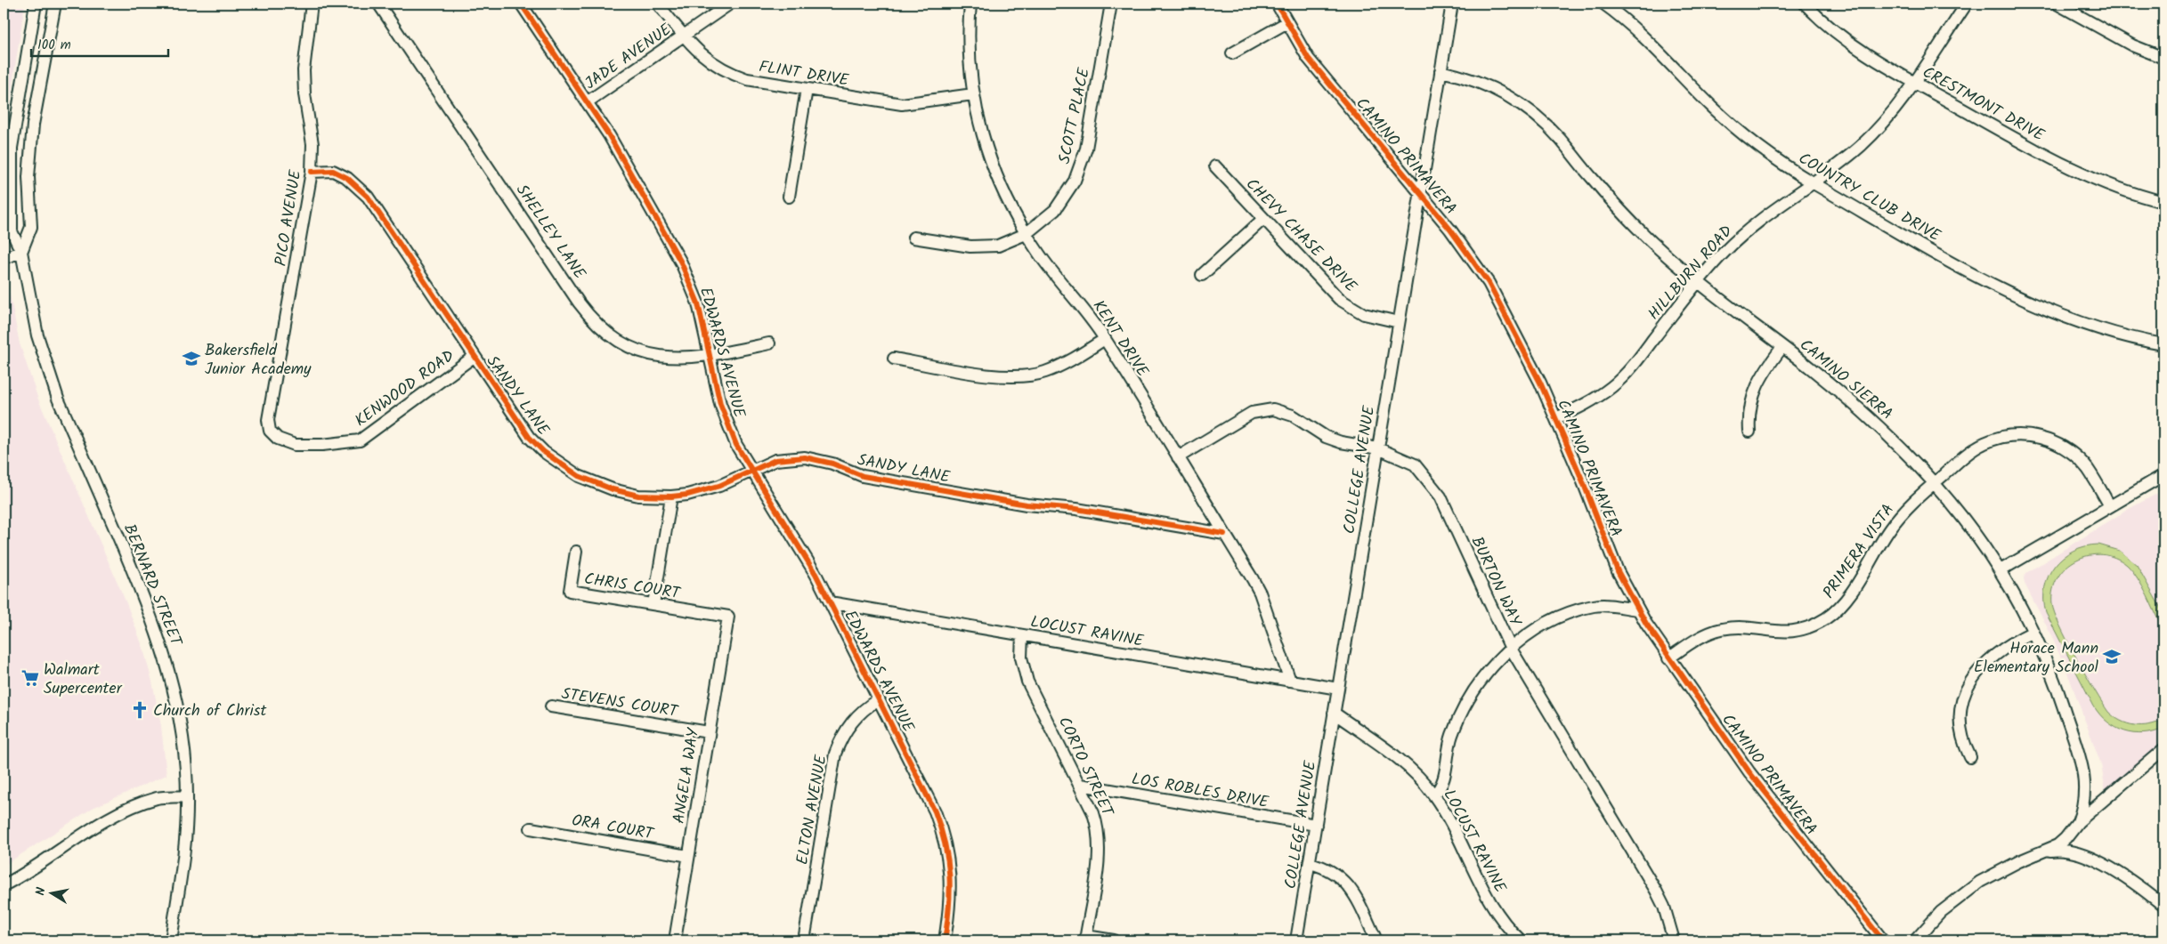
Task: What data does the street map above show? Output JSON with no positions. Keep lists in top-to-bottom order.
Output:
{
  "streets": {
    "street": [
      "JADE AVENUE",
      "FLINT DRIVE",
      "CRESTMONT DRIVE",
      "SCOTT PLACE",
      "CAMINO PRIMAVERA",
      "COUNTRY CLUB DRIVE",
      "PICO AVENUE",
      "SHELLEY LANE",
      "CHEVY CHASE DRIVE",
      "HILLBURN ROAD",
      "KENT DRIVE",
      "EDWARDS AVENUE",
      "CAMINO SIERRA",
      "KENWOOD ROAD",
      "SANDY LANE",
      "COLLEGE AVENUE",
      "PRIMERA VISTA",
      "BURTON WAY",
      "BERNARD STREET",
      "CHRIS COURT",
      "LOCUST RAVINE",
      "STEVENS COURT",
      "CORTO STREET",
      "ANGELA WAY",
      "LOS ROBLES DRIVE",
      "ELTON AVENUE",
      "ORA COURT"
    ]
  },
  "crossings": [
    ["JADE AVENUE", "FLINT DRIVE"],
    ["JADE AVENUE", "EDWARDS AVENUE"],
    ["FLINT DRIVE", "KENT DRIVE"],
    ["CRESTMONT DRIVE", "HILLBURN ROAD"],
    ["SCOTT PLACE", "KENT DRIVE"],
    ["CAMINO PRIMAVERA", "HILLBURN ROAD"],
    ["CAMINO PRIMAVERA", "COLLEGE AVENUE"],
    ["CAMINO PRIMAVERA", "PRIMERA VISTA"],
    ["COUNTRY CLUB DRIVE", "HILLBURN ROAD"],
    ["PICO AVENUE", "KENWOOD ROAD"],
    ["PICO AVENUE", "SANDY LANE"],
    ["SHELLEY LANE", "EDWARDS AVENUE"],
    ["CHEVY CHASE DRIVE", "COLLEGE AVENUE"],
    ["HILLBURN ROAD", "CAMINO SIERRA"],
    ["KENT DRIVE", "SANDY LANE"],
    ["KENT DRIVE", "BURTON WAY"],
    ["KENT DRIVE", "LOCUST RAVINE"],
    ["EDWARDS AVENUE", "SANDY LANE"],
    ["EDWARDS AVENUE", "LOCUST RAVINE"],
    ["EDWARDS AVENUE", "ELTON AVENUE"],
    ["CAMINO SIERRA", "COLLEGE AVENUE"],
    ["CAMINO SIERRA", "PRIMERA VISTA"],
    ["KENWOOD ROAD", "SANDY LANE"],
    ["COLLEGE AVENUE", "BURTON WAY"],
    ["COLLEGE AVENUE", "LOCUST RAVINE"],
    ["COLLEGE AVENUE", "LOS ROBLES DRIVE"],
    ["CHRIS COURT", "ANGELA WAY"],
    ["LOCUST RAVINE", "CORTO STREET"],
    ["STEVENS COURT", "ANGELA WAY"],
    ["CORTO STREET", "LOS ROBLES DRIVE"],
    ["ANGELA WAY", "ORA COURT"]
  ],
  "places": {
    "school or university": ["Bakersfield Junior Academy", "Horace Mann Elementary School"],
    "supermarket": ["Walmart Supercenter"],
    "church": ["Church of Christ"]
  },
  "scale_bar": "100 m",
  "north": "left"
}
